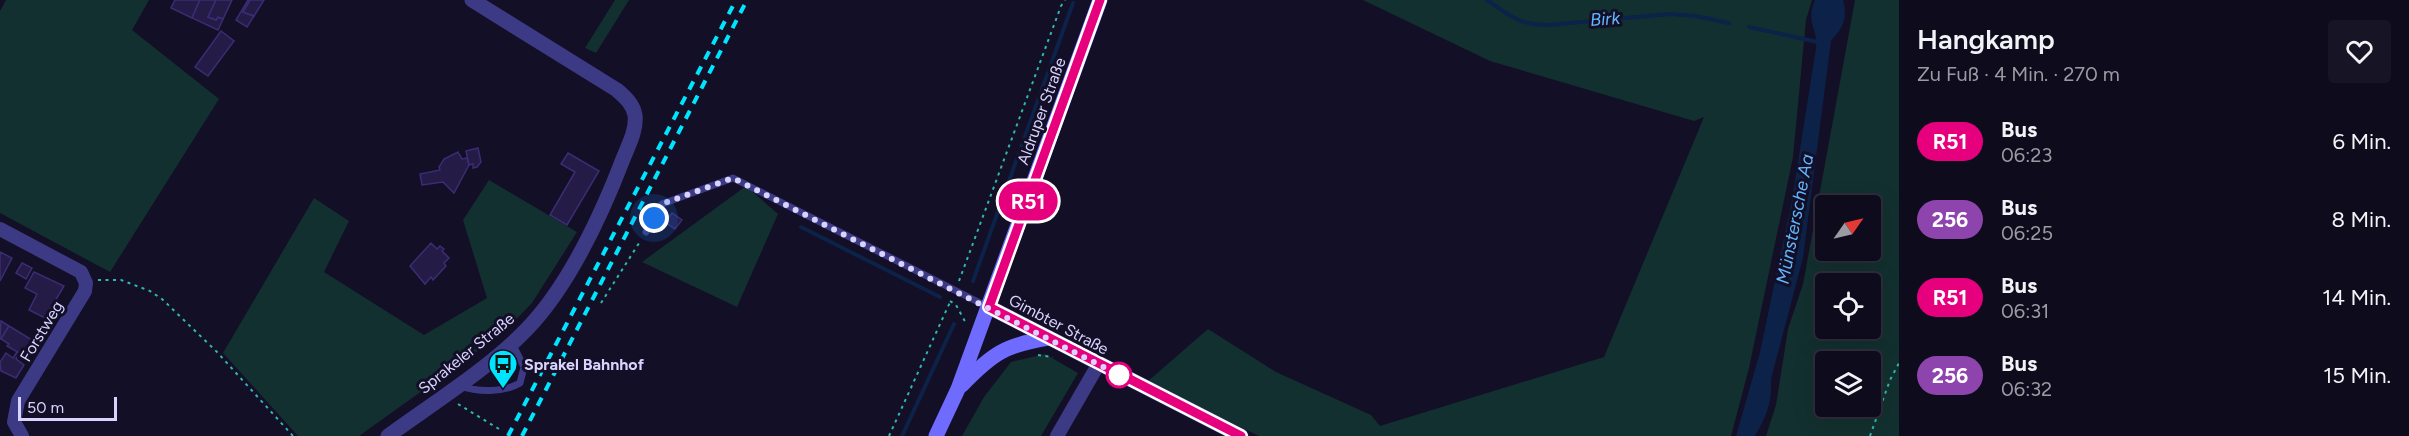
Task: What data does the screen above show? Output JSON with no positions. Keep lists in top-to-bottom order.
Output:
{
  "streets": {
    "main road": ["Aldruper Straße"],
    "street": ["Gimbter Straße", "Forstweg", "Sprakeler Straße"]
  },
  "crossings": [
    ["Aldruper Straße", "Gimbter Straße"]
  ],
  "water": ["Birk", "Münstersche Aa"],
  "places": {
    "bus stop": ["Sprakel Bahnhof"]
  },
  "lines": ["bus line R51"],
  "scale_bar": "50 m",
  "north": "top right",
  "page": {
    "on_map": "R51",
    "heading": ["Hangkamp", "Zu Fuß · 4 Min. · 270 m"],
    "list": [
      {
        "mark": "R51",
        "name": "Bus",
        "note": "06:23",
        "value": "6 Min."
      },
      {
        "mark": "256",
        "name": "Bus",
        "note": "06:25",
        "value": "8 Min."
      },
      {
        "mark": "R51",
        "name": "Bus",
        "note": "06:31",
        "value": "14 Min."
      },
      {
        "mark": "256",
        "name": "Bus",
        "note": "06:32",
        "value": "15 Min."
      }
    ],
    "scale": "50 m"
  }
}
